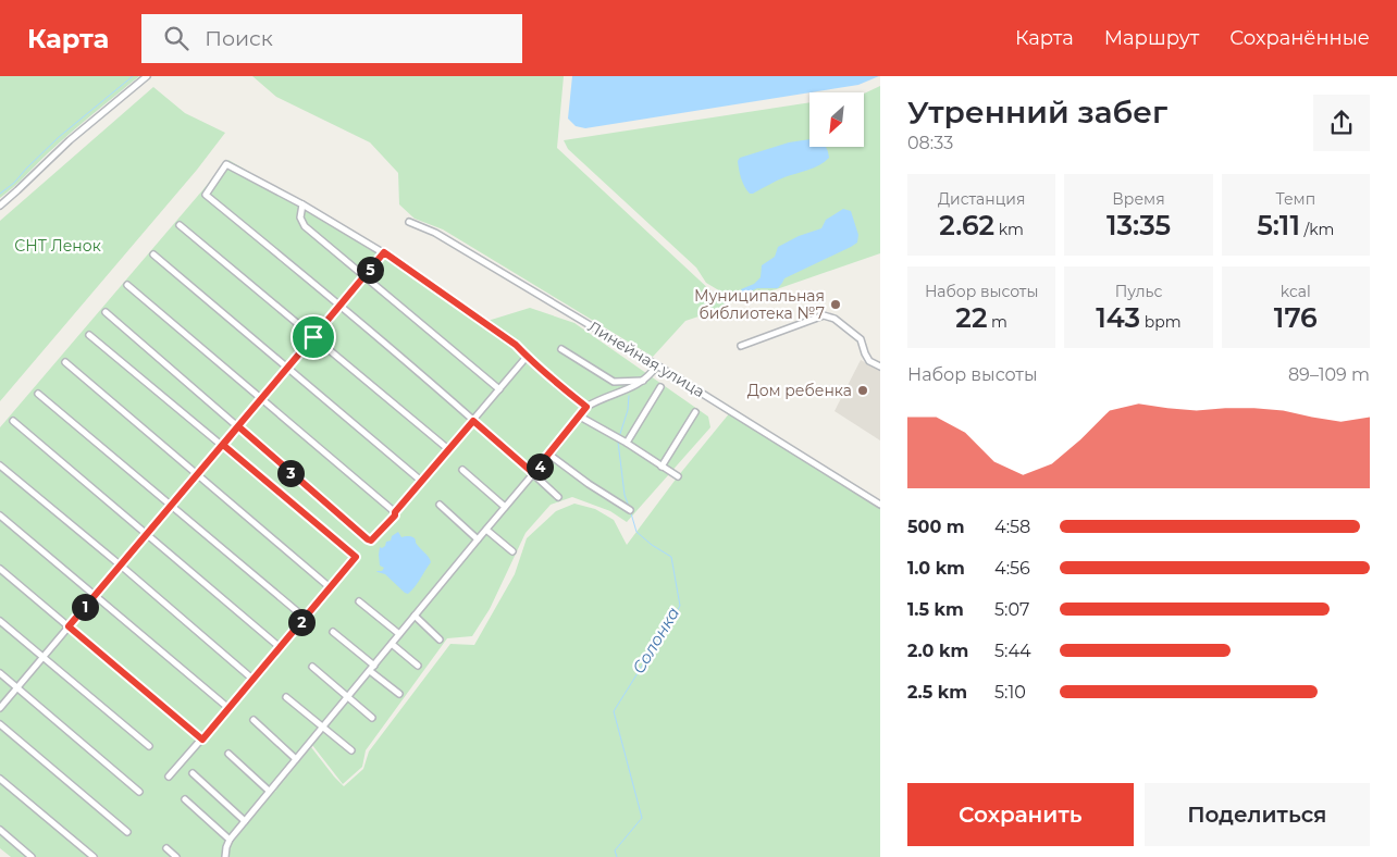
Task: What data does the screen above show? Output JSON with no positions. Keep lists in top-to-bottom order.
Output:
{
  "streets": {
    "street": ["Линейная улица"]
  },
  "water": ["Солонка"],
  "parks": ["СНТ Ленок"],
  "places": ["Муниципальная библиотека №7", "Дом ребенка"],
  "north": "bottom left",
  "page": {
    "header": "Карта",
    "search": "Поиск",
    "nav": ["Карта", "Маршрут", "Сохранённые"],
    "heading": ["Утренний забег", "08:33"],
    "stats": [
      ["Дистанция", "2.62 km"],
      ["Время", "13:35"],
      ["Темп", "5:11 /km"],
      ["Набор высоты", "22 m"],
      ["Пульс", "143 bpm"],
      ["kcal", "176"]
    ],
    "pins": [
      "5",
      "4",
      "3",
      "1",
      "2"
    ],
    "chart": ["Набор высоты", "89–109 m"],
    "list": [
      {
        "name": "500 m",
        "note": "4:58"
      },
      {
        "name": "1.0 km",
        "note": "4:56"
      },
      {
        "name": "1.5 km",
        "note": "5:07"
      },
      {
        "name": "2.0 km",
        "note": "5:44"
      },
      {
        "name": "2.5 km",
        "note": "5:10"
      }
    ],
    "buttons": ["Сохранить", "Поделиться"]
  }
}
